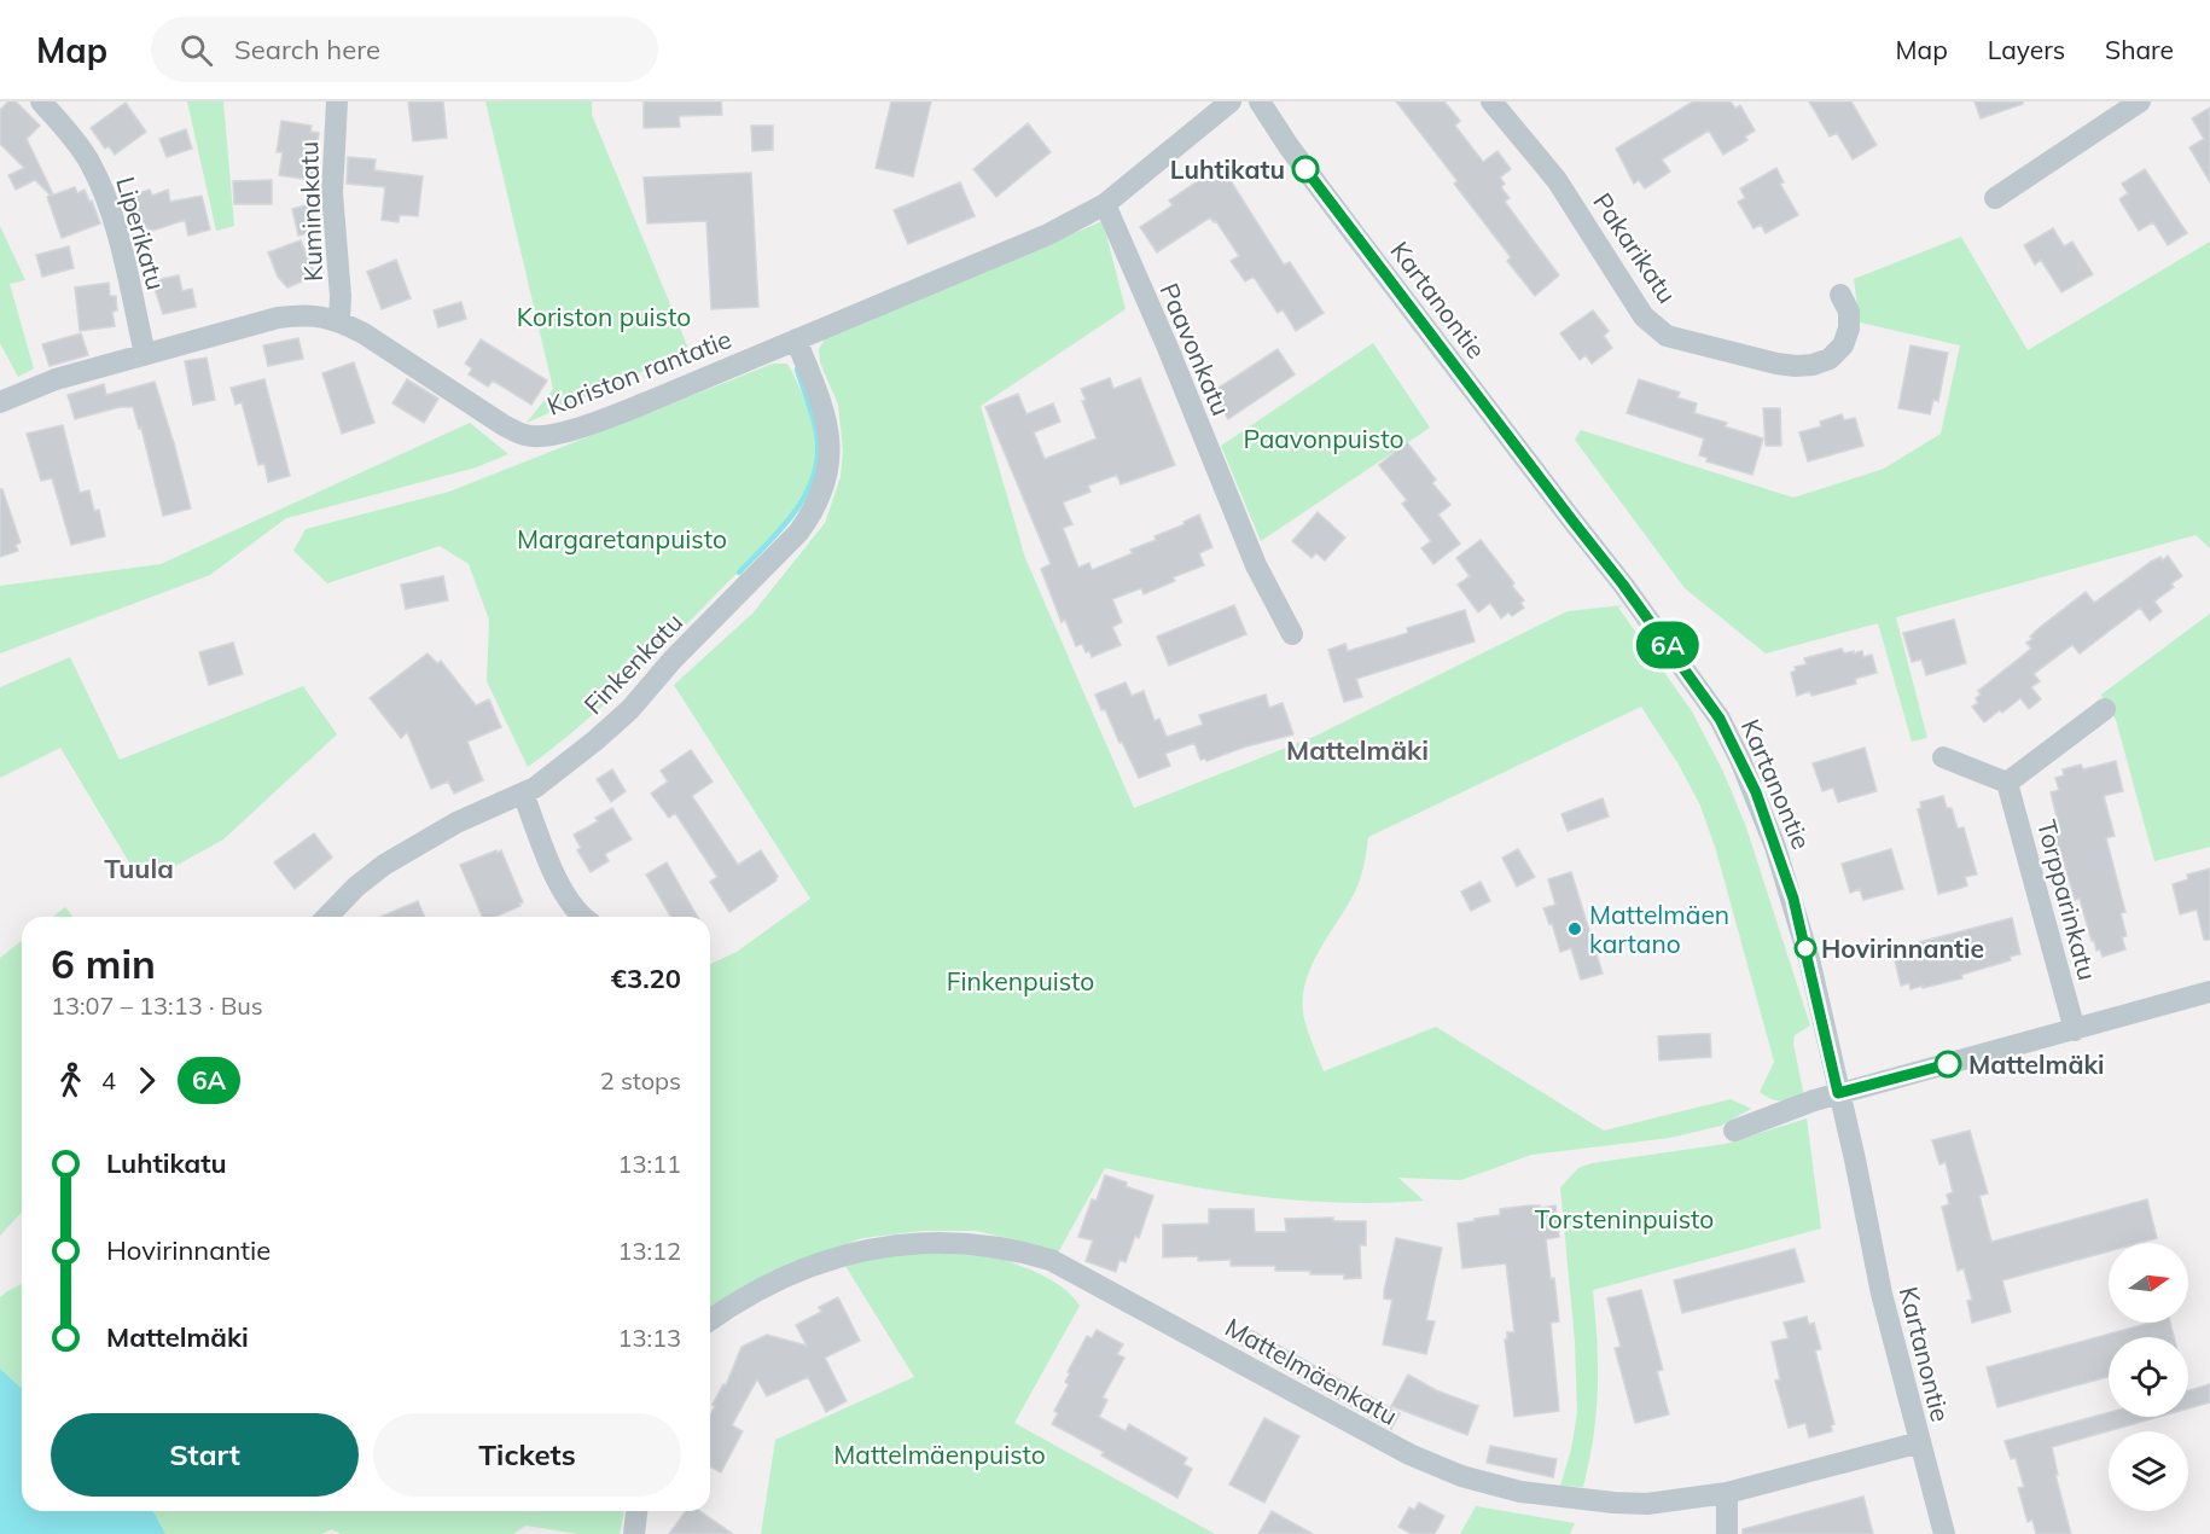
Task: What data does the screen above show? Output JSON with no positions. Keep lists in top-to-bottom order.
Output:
{
  "streets": {
    "street": [
      "Kuminakatu",
      "Liperikatu",
      "Pakarikatu",
      "Kartanontie",
      "Paavonkatu",
      "Koriston rantatie",
      "Finkenkatu",
      "Torpparinkatu",
      "Mattelmäenkatu"
    ]
  },
  "crossings": [
    ["Kuminakatu", "Koriston rantatie"],
    ["Liperikatu", "Koriston rantatie"],
    ["Kartanontie", "Mattelmäenkatu"],
    ["Paavonkatu", "Koriston rantatie"],
    ["Koriston rantatie", "Finkenkatu"]
  ],
  "districts": ["Mattelmäki", "Tuula"],
  "parks": [
    "Koriston puisto",
    "Paavonpuisto",
    "Margaretanpuisto",
    "Finkenpuisto",
    "Torsteninpuisto",
    "Mattelmäenpuisto"
  ],
  "places": [
    "Luhtikatu",
    "Mattelmäen kartano",
    "Hovirinnantie",
    "Mattelmäki"
  ],
  "lines": ["bus line 6A"],
  "north": "right",
  "page": {
    "header": "Map",
    "search": "Search here",
    "nav": ["Map", "Layers", "Share"],
    "on_map": "6A",
    "heading": ["6 min", "13:07 – 13:13 · Bus", "€3.20"],
    "legs": ["4", "6A", "2 stops"],
    "list": [
      {
        "name": "Luhtikatu",
        "value": "13:11"
      },
      {
        "name": "Hovirinnantie",
        "value": "13:12"
      },
      {
        "name": "Mattelmäki",
        "value": "13:13"
      }
    ],
    "buttons": ["Start", "Tickets"]
  }
}
